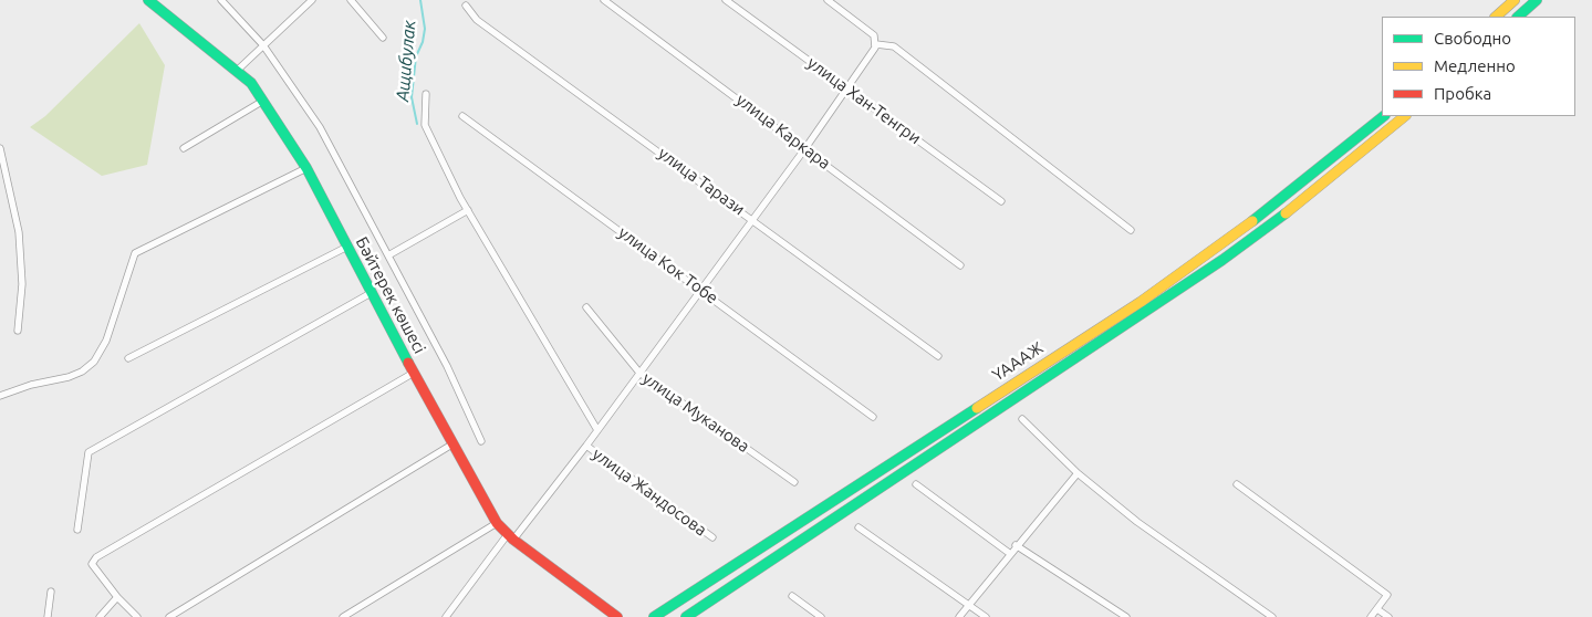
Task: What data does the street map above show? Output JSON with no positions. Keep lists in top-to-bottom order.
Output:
{
  "streets": {
    "main road": ["Бәйтерек көшесі", "ҮАААЖ"],
    "street": [
      "улица Хан-Тенгри",
      "улица Каркара",
      "улица Тарази",
      "улица Кок Тобе",
      "улица Муканова",
      "улица Жандосова"
    ]
  },
  "water": ["Ащибулак"],
  "legend": ["Свободно", "Медленно", "Пробка"]
}
